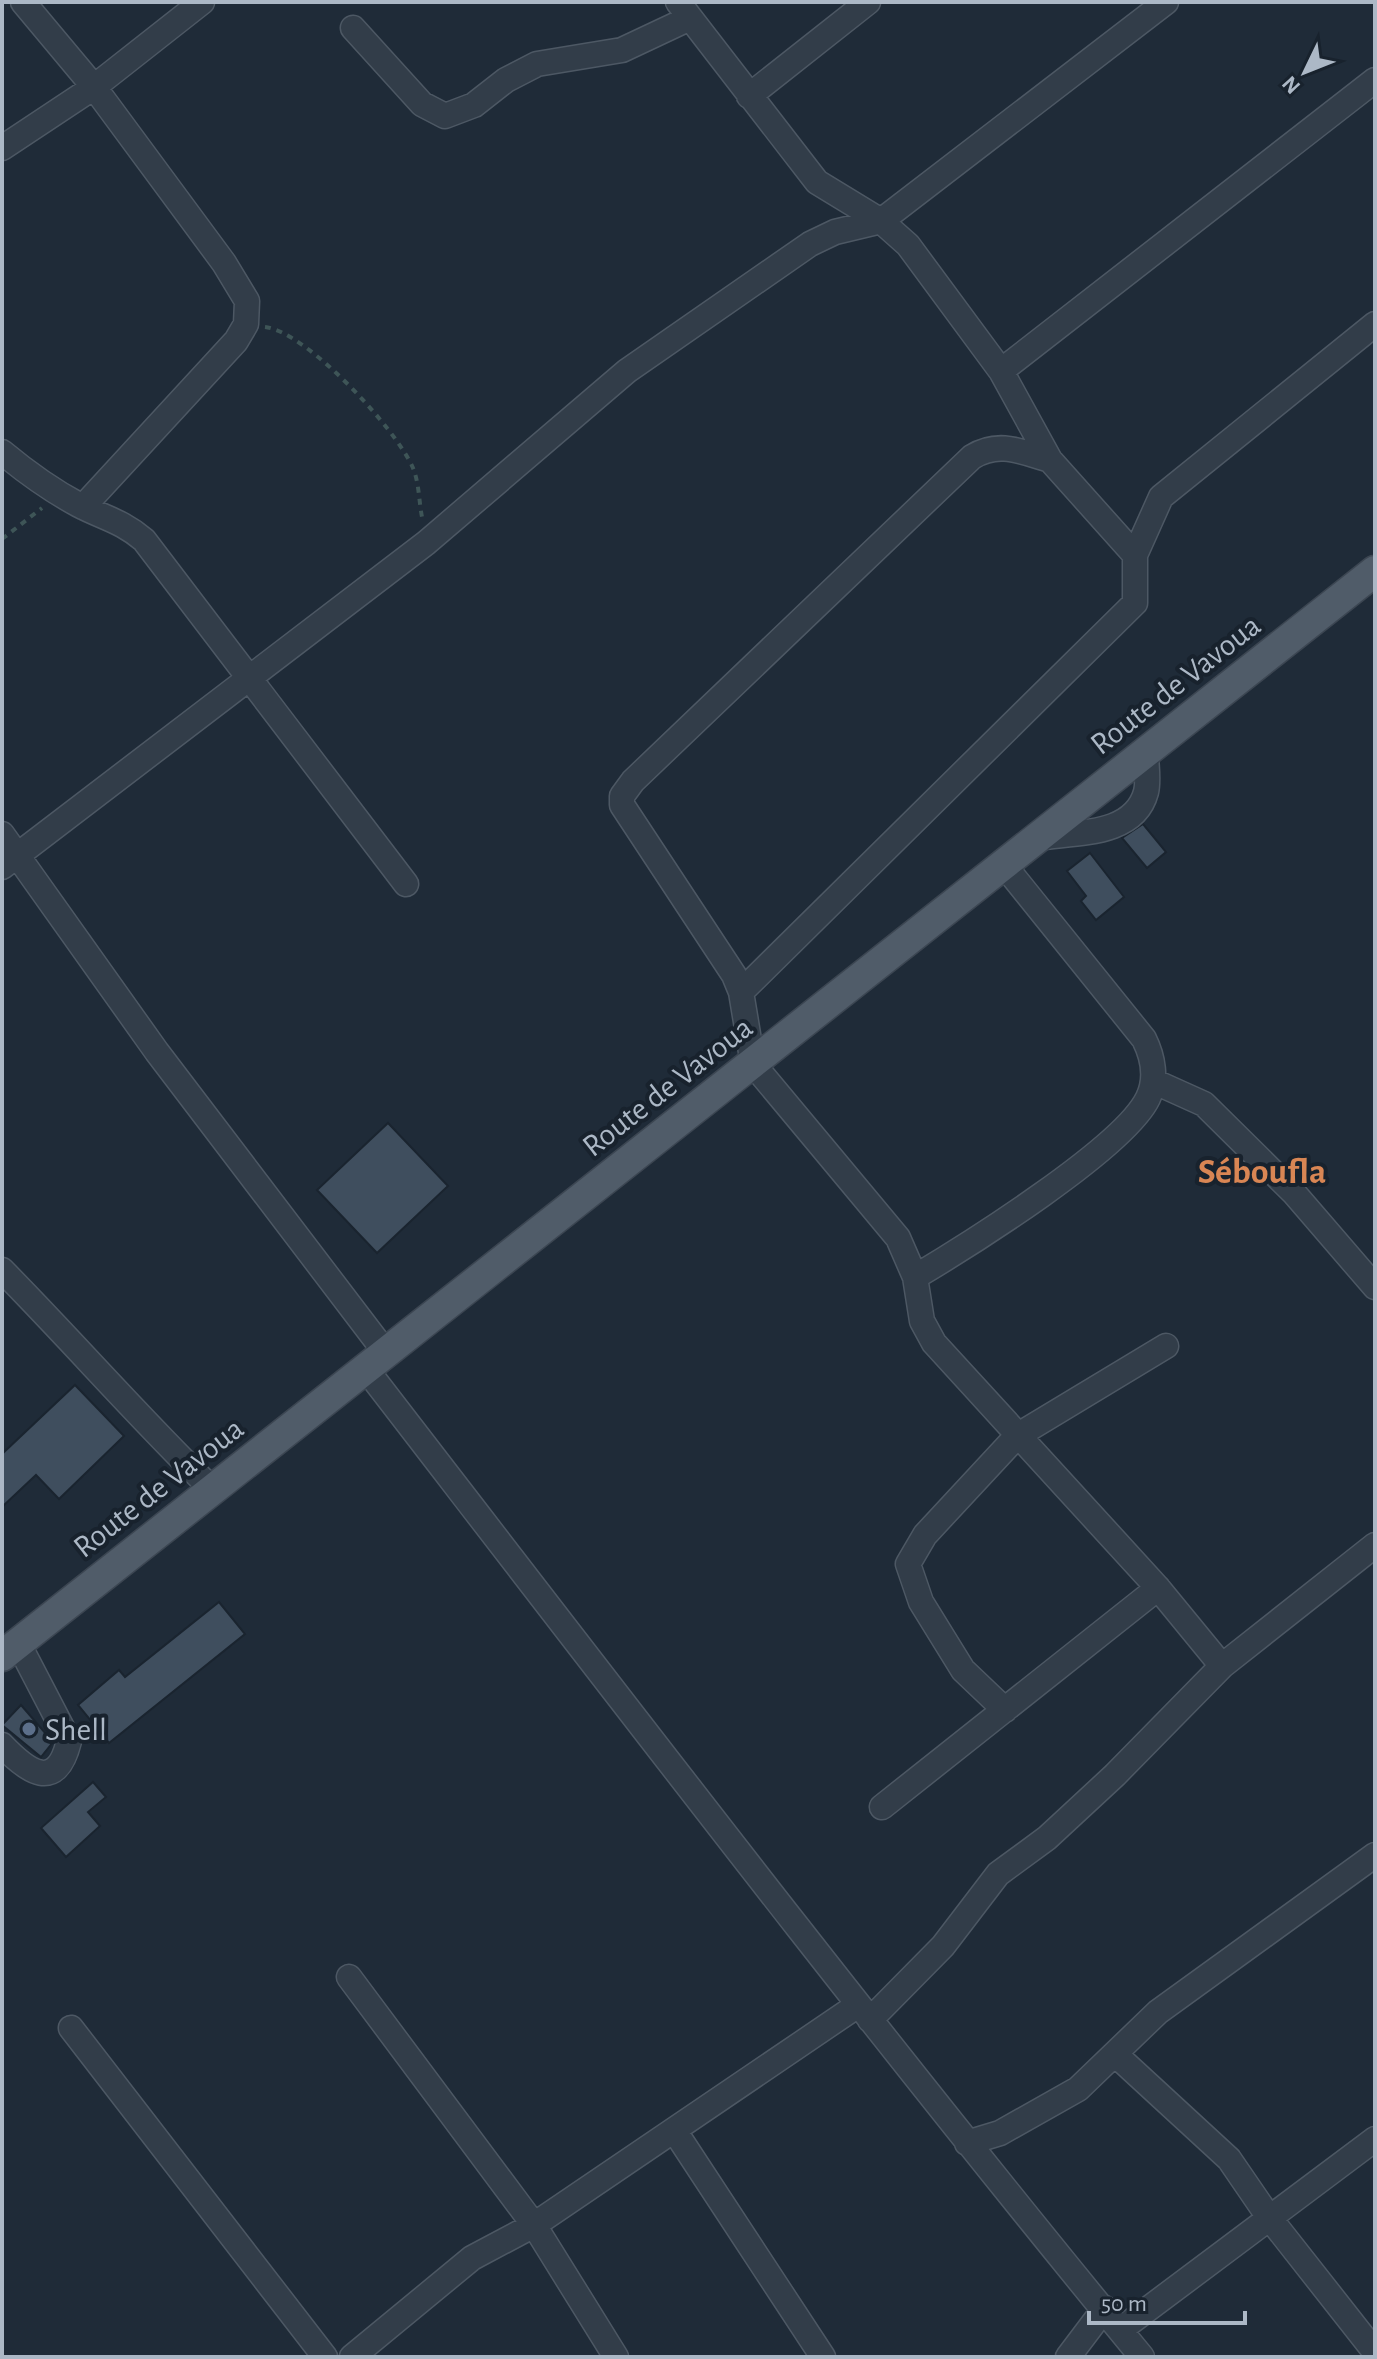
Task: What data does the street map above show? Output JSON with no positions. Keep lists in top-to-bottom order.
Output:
{
  "streets": {
    "main road": ["Route de Vavoua"]
  },
  "districts": ["Séboufla"],
  "places": ["Shell"],
  "scale_bar": "50 m",
  "north": "bottom left"
}
